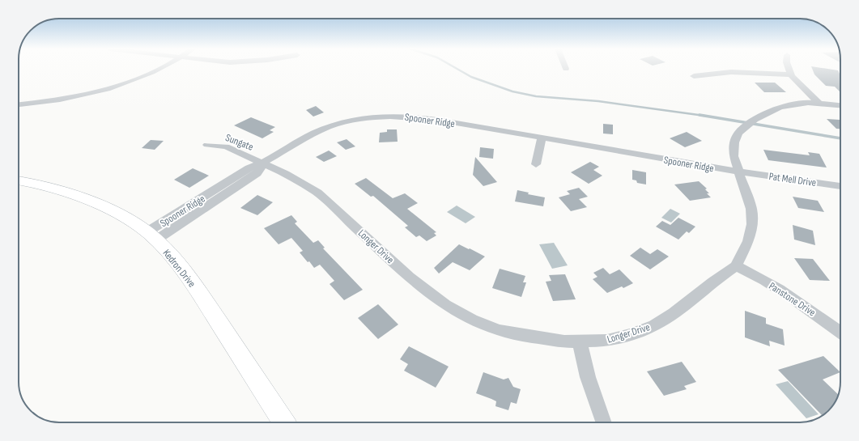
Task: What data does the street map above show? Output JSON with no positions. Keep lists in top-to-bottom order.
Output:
{
  "streets": {
    "street": [
      "Spooner Ridge",
      "Sungate",
      "Pat Mell Drive",
      "Longer Drive",
      "Kedron Drive",
      "Panstone Drive"
    ]
  },
  "crossings": [
    ["Spooner Ridge", "Sungate"],
    ["Spooner Ridge", "Pat Mell Drive"],
    ["Spooner Ridge", "Longer Drive"],
    ["Spooner Ridge", "Kedron Drive"],
    ["Sungate", "Longer Drive"],
    ["Pat Mell Drive", "Longer Drive"],
    ["Longer Drive", "Panstone Drive"]
  ]
}
